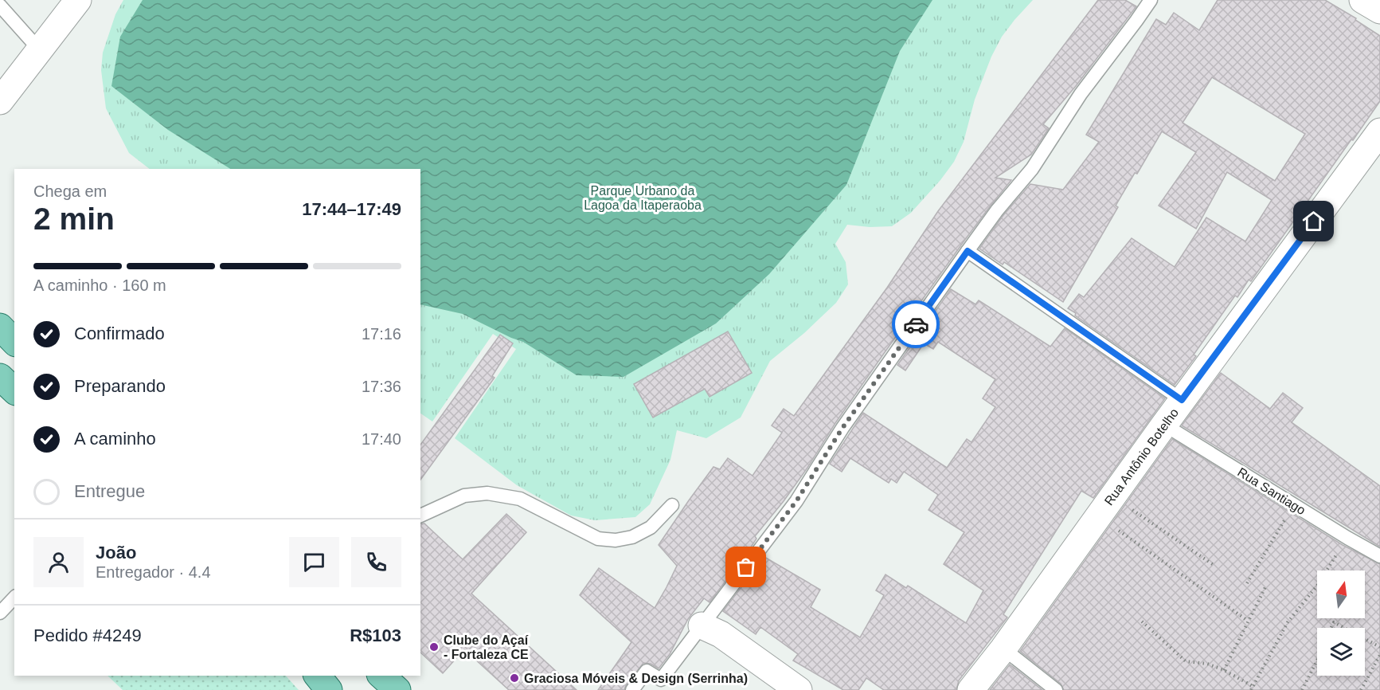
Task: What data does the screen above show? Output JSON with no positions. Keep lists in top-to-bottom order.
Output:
{
  "streets": {
    "street": ["Rua Antônio Botelho"],
    "lane": ["Rua Santiago"]
  },
  "crossings": [
    ["Rua Antônio Botelho", "Rua Santiago"]
  ],
  "parks": ["Parque Urbano da Lagoa da Itaperaoba"],
  "places": ["Clube do Açaí - Fortaleza CE", "Graciosa Móveis & Design (Serrinha)"],
  "north": "top",
  "page": {
    "heading": ["2 min", "Chega em", "17:44–17:49"],
    "panel": [
      "João",
      "Entregador · 4.4",
      "Pedido #4249",
      "R$103"
    ],
    "bar": "A caminho · 160 m",
    "list": [
      ["Confirmado", "17:16"],
      ["Preparando", "17:36"],
      ["A caminho", "17:40"],
      "Entregue"
    ]
  }
}
